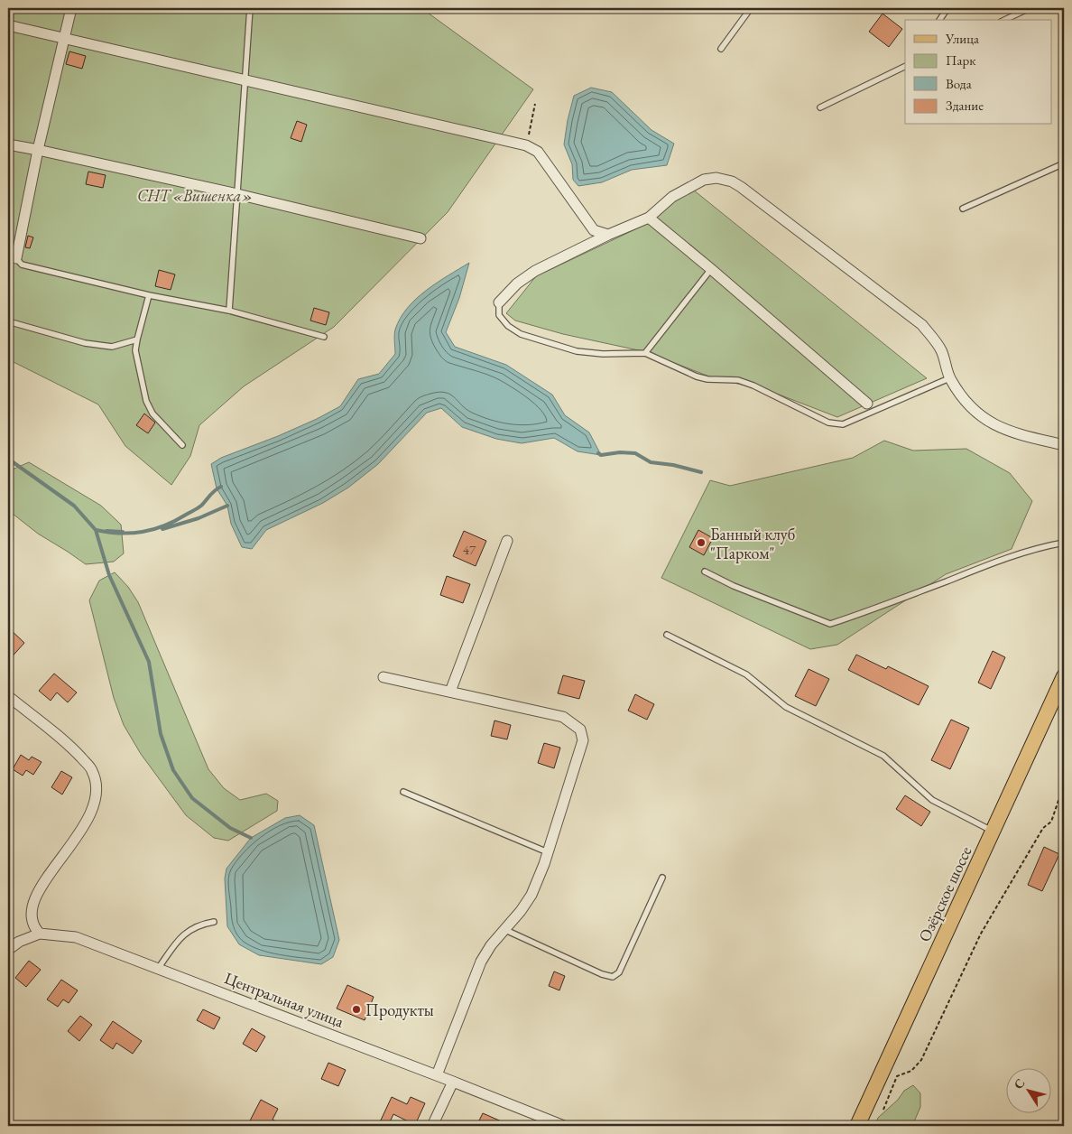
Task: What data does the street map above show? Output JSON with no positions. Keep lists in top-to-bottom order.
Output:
{
  "streets": {
    "main road": ["Озёрское шоссе"],
    "street": ["Центральная улица"]
  },
  "parks": ["СНТ «Вишенка»"],
  "places": ["Банный клуб \"Парком\"", "Продукты"],
  "house_numbers": ["47"],
  "legend": [
    "Улица",
    "Парк",
    "Вода",
    "Здание"
  ],
  "north": "top left"
}
